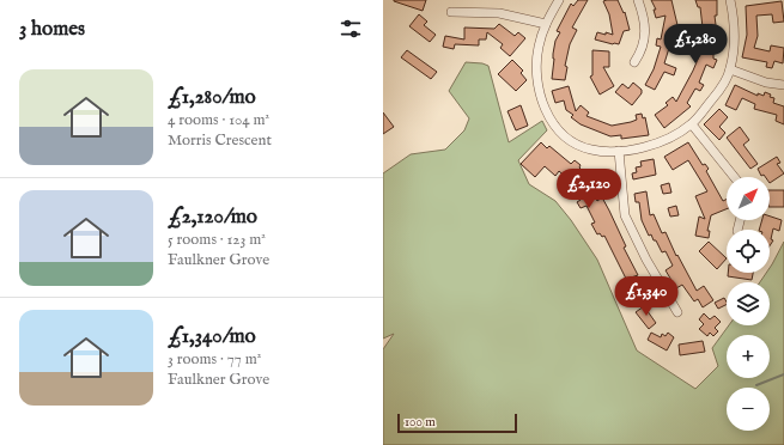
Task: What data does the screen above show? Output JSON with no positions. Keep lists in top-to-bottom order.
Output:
{
  "scale_bar": "100 m",
  "north": "top right",
  "page": {
    "heading": "3 homes",
    "price": ["£1,280", "£2,120", "£1,340"],
    "list": [
      {
        "name": "£1,280/mo",
        "note": "4 rooms · 104 m² · Morris Crescent"
      },
      {
        "name": "£2,120/mo",
        "note": "5 rooms · 123 m² · Faulkner Grove"
      },
      {
        "name": "£1,340/mo",
        "note": "3 rooms · 77 m² · Faulkner Grove"
      }
    ],
    "map_buttons": ["+", "−"],
    "scale": "100 m"
  }
}
